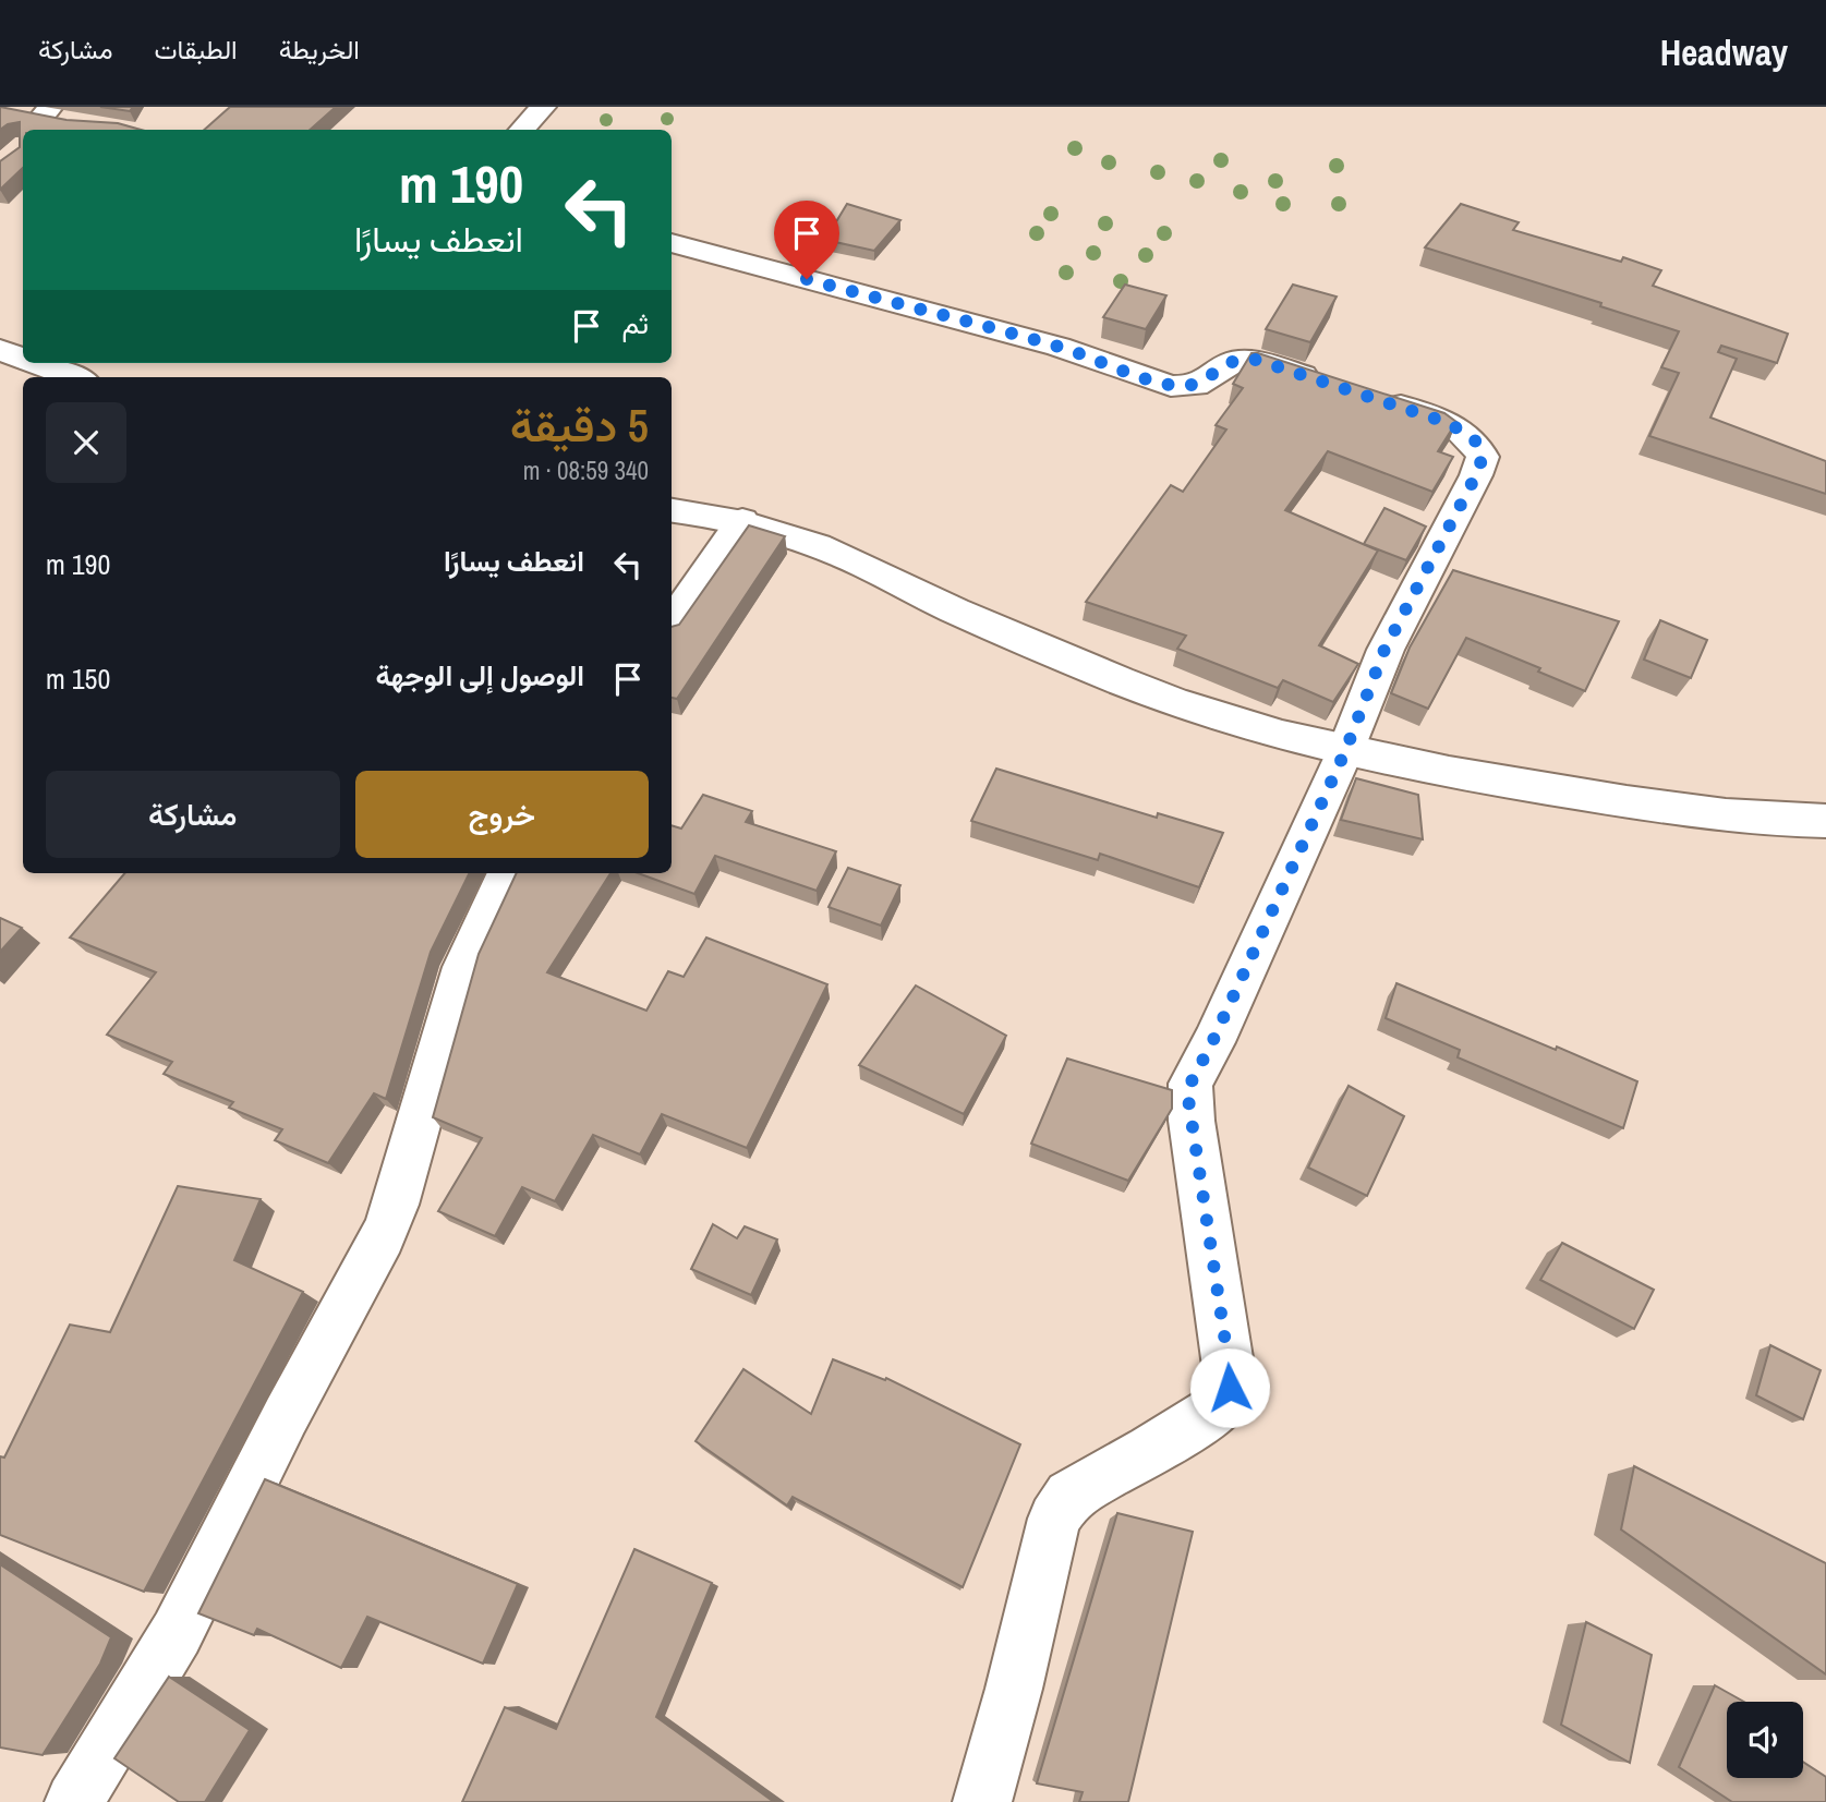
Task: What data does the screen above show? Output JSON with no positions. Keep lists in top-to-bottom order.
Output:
{
  "page": {
    "header": "Headway",
    "nav": ["الخريطة", "الطبقات", "مشاركة"],
    "turn": ["190 m", "انعطف يسارًا"],
    "then": "ثم",
    "heading": ["5 دقيقة", "340 m · 08:59"],
    "list": [
      {
        "name": "انعطف يسارًا",
        "value": "190 m"
      },
      {
        "name": "الوصول إلى الوجهة",
        "value": "150 m"
      }
    ],
    "buttons": ["خروج", "مشاركة"]
  }
}
